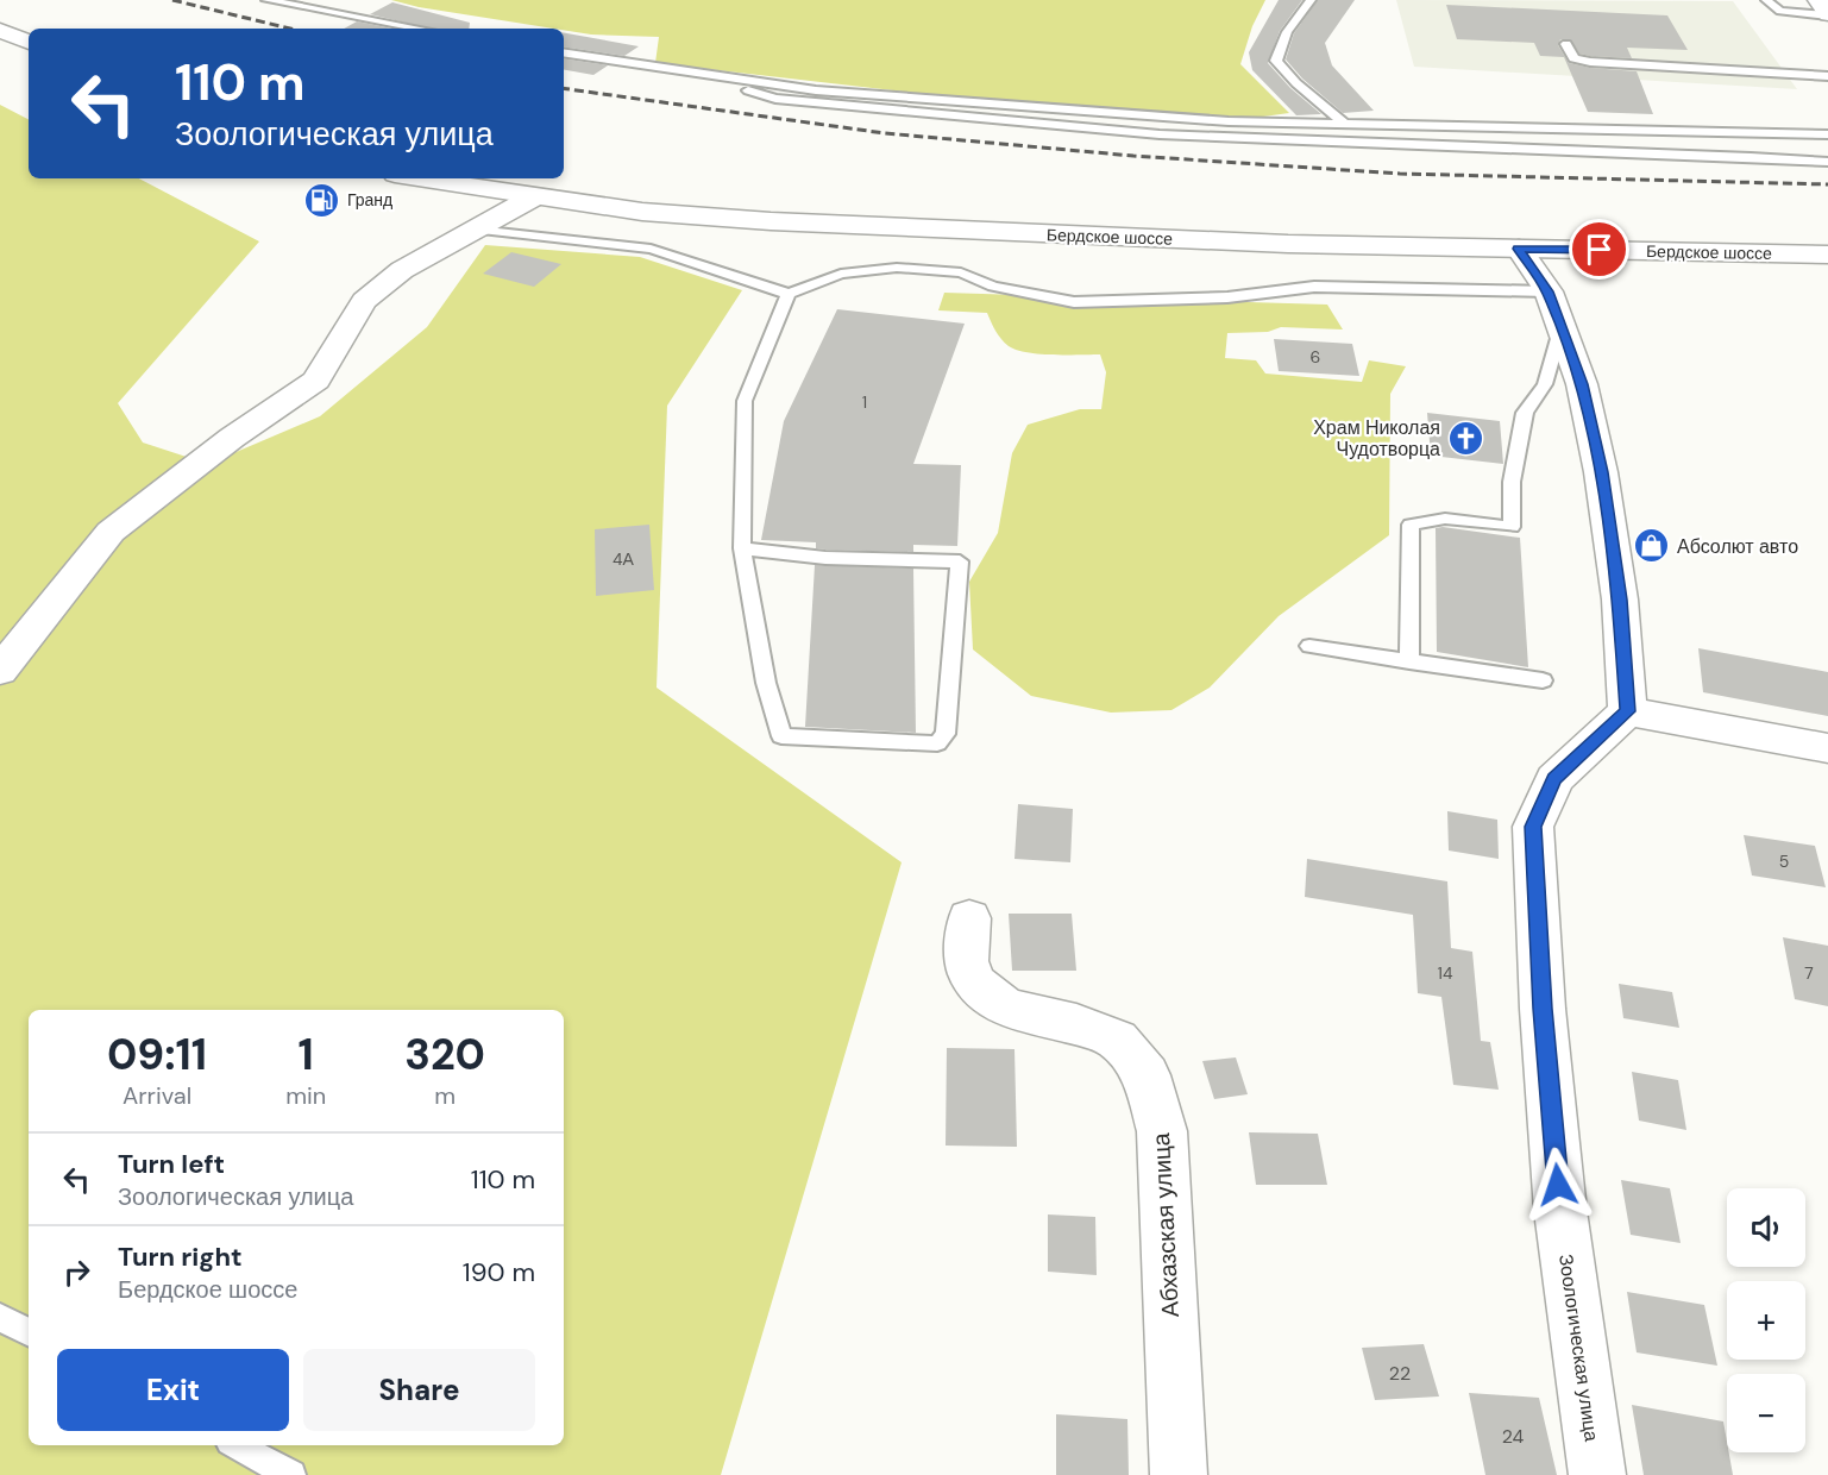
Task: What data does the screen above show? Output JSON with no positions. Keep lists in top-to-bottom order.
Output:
{
  "streets": {
    "main road": ["Бердское шоссе", "Абхазская улица", "Зоологическая улица"]
  },
  "places": {
    "fuel station": ["Гранд"],
    "church": ["Храм Николая Чудотворца"],
    "shop": ["Абсолют авто"]
  },
  "house_numbers": [
    "6",
    "1",
    "4А",
    "5",
    "14",
    "7",
    "22",
    "24"
  ],
  "page": {
    "turn": ["110 m", "Зоологическая улица"],
    "eta": [
      "09:11",
      "Arrival",
      "1",
      "min",
      "320",
      "m"
    ],
    "list": [
      {
        "name": "Turn left",
        "note": "Зоологическая улица",
        "value": "110 m"
      },
      {
        "name": "Turn right",
        "note": "Бердское шоссе",
        "value": "190 m"
      }
    ],
    "map_buttons": ["+", "−"],
    "buttons": ["Exit", "Share"]
  }
}
